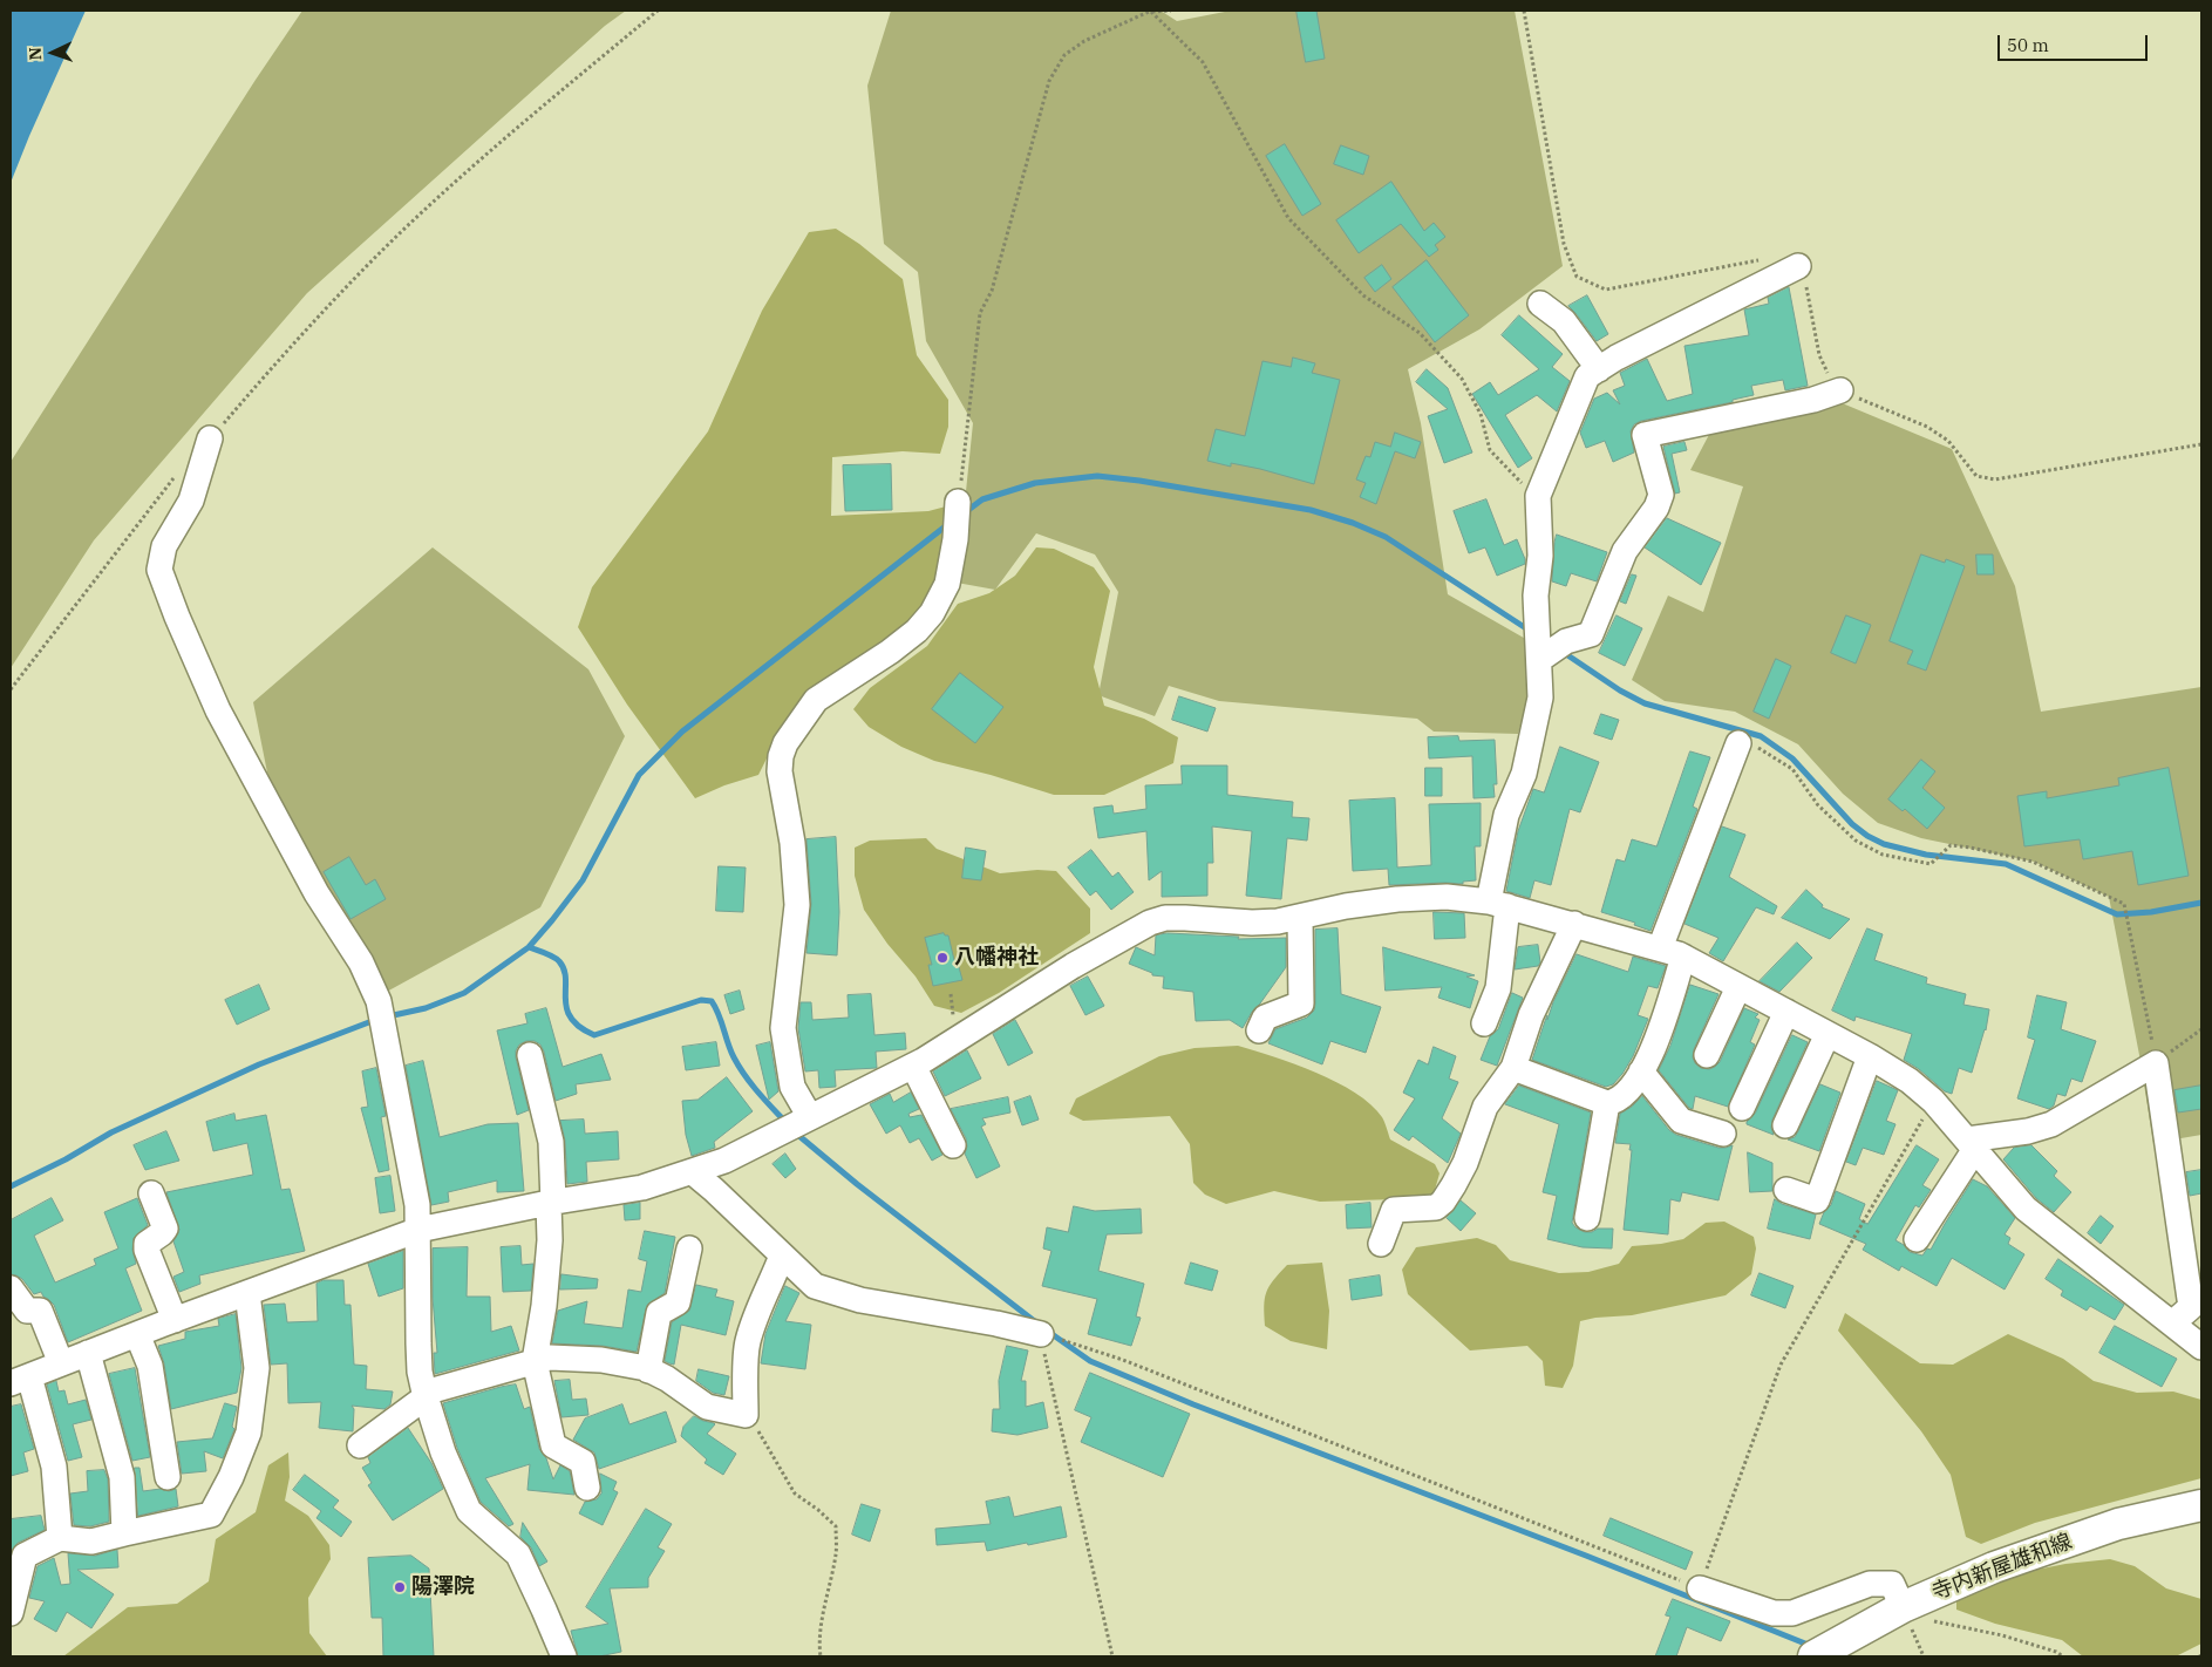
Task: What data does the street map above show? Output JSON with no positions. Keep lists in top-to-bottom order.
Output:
{
  "streets": {
    "main road": ["寺内新屋雄和線"]
  },
  "places": ["八幡神社", "陽澤院"],
  "scale_bar": "50 m",
  "north": "left"
}
